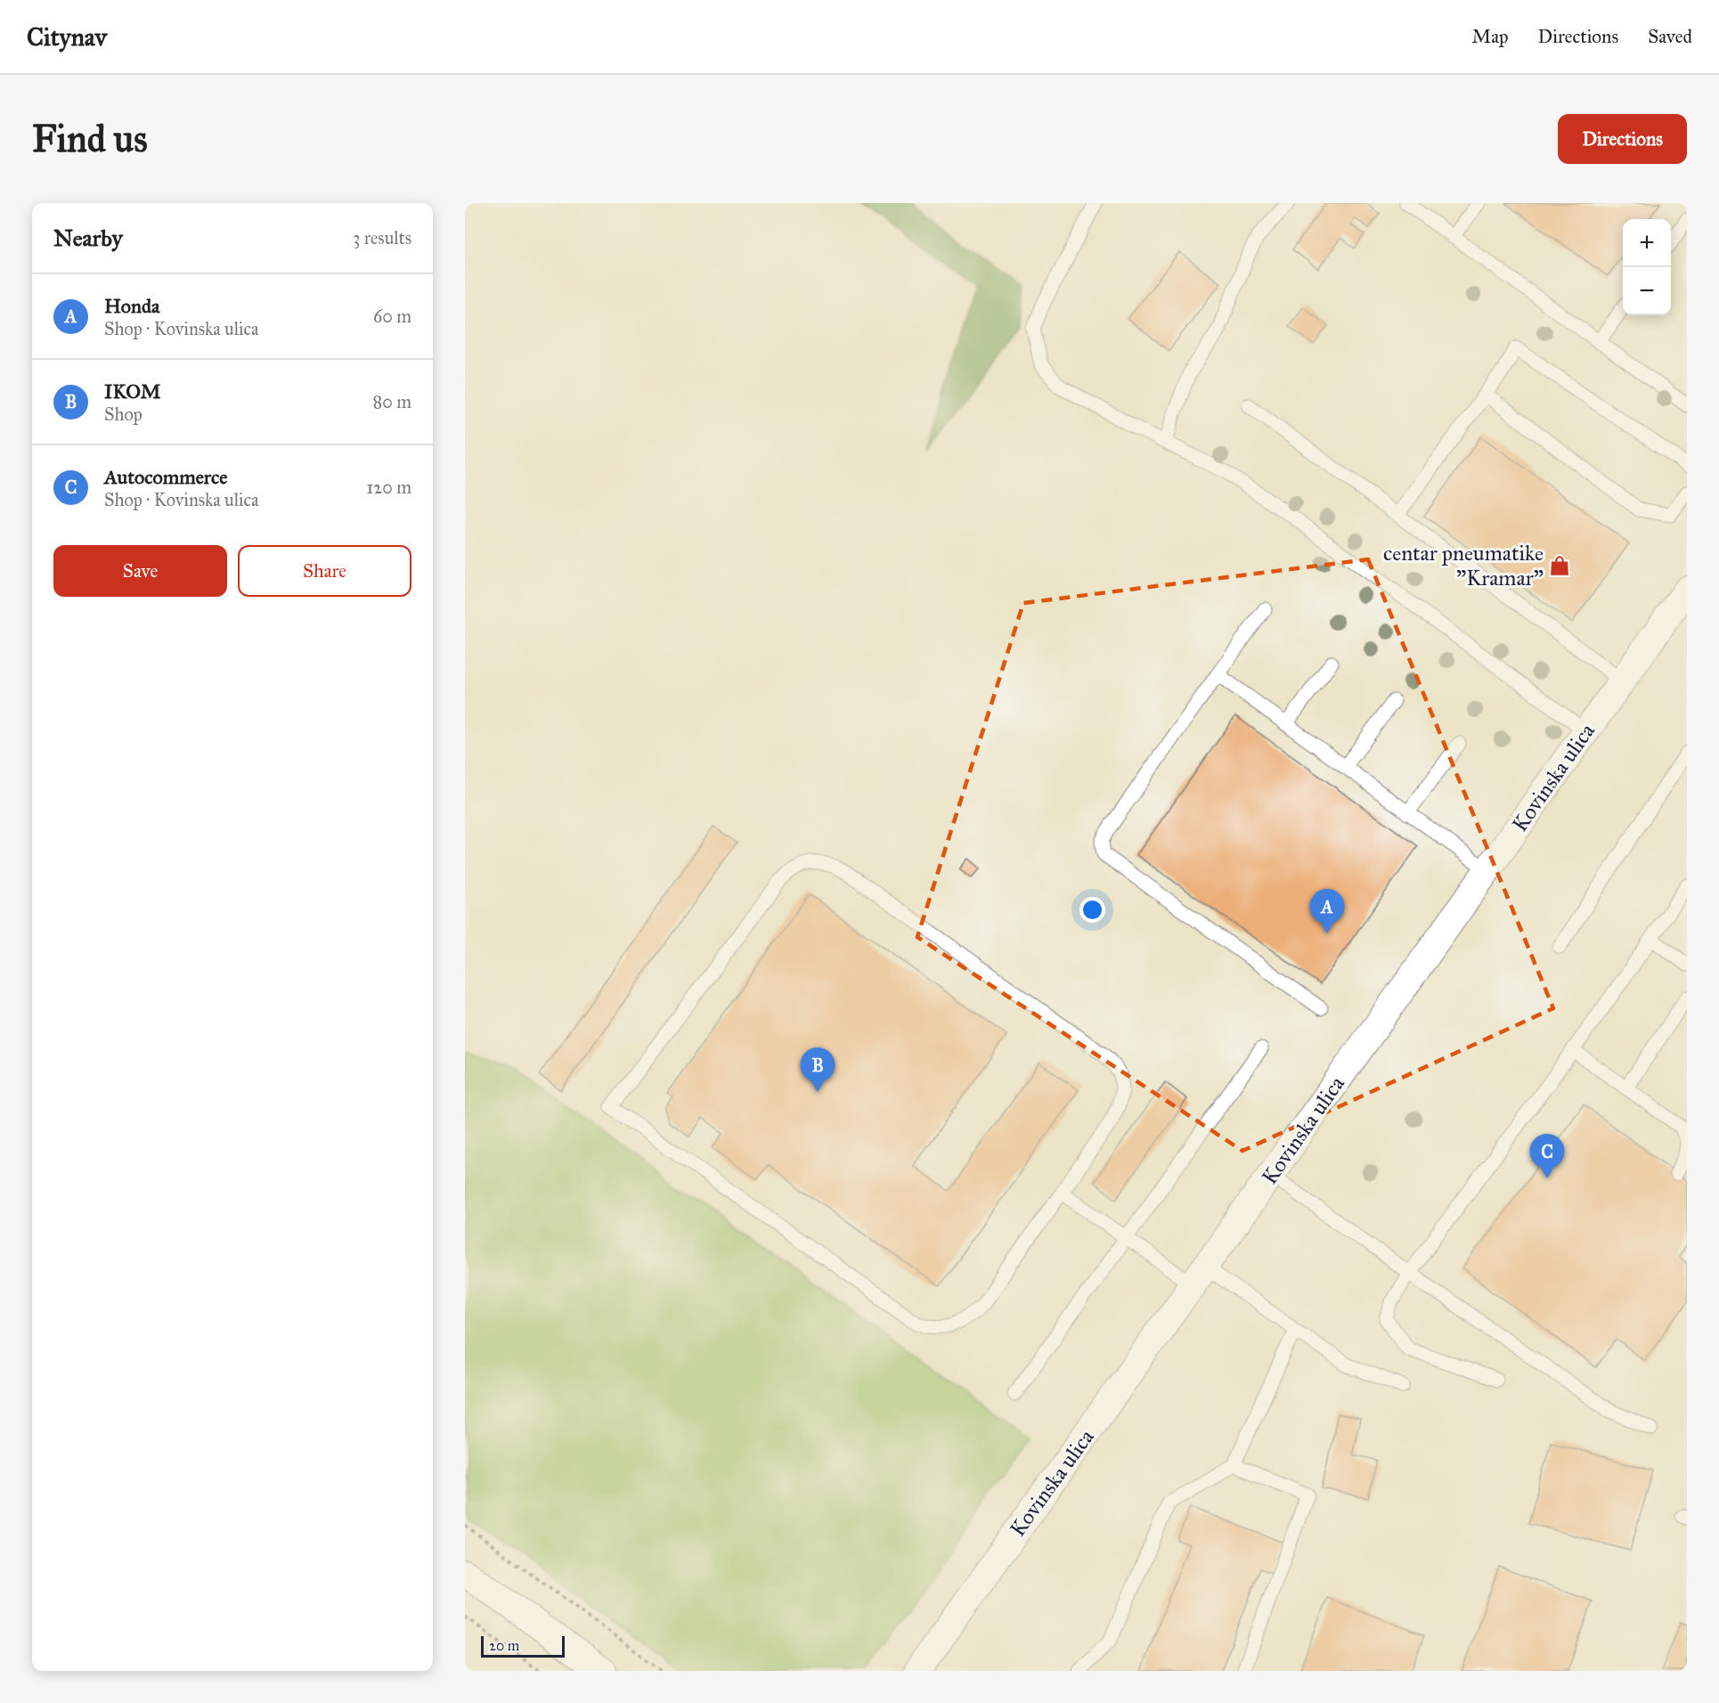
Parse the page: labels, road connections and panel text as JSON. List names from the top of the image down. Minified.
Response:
{"streets":{"street":["Kovinska ulica"]},"places":{"shop":["centar pneumatike \"Kramar\""]},"scale_bar":"20 m","page":{"header":"Citynav","nav":["Map","Directions","Saved"],"buttons":["Directions",["Save","Share"]],"title":"Find us","heading":["Nearby","3 results"],"map_buttons":["+","−"],"list":[{"mark":"A","name":"Honda","note":"Shop · Kovinska ulica","value":"60 m"},{"mark":"B","name":"IKOM","note":"Shop","value":"80 m"},{"mark":"C","name":"Autocommerce","note":"Shop · Kovinska ulica","value":"120 m"}],"pins":["A","B","C"],"scale":"20 m"}}
